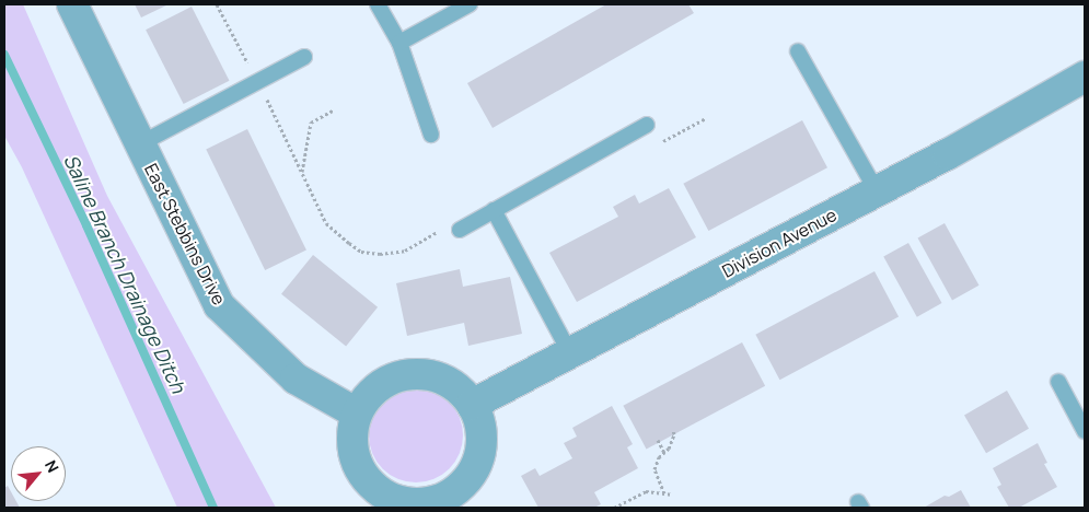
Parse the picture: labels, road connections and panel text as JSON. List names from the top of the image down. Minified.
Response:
{"streets":{"street":["East Stebbins Drive","Division Avenue"]},"crossings":[["East Stebbins Drive","Division Avenue"]],"water":["Saline Branch Drainage Ditch"],"north":"top right"}
